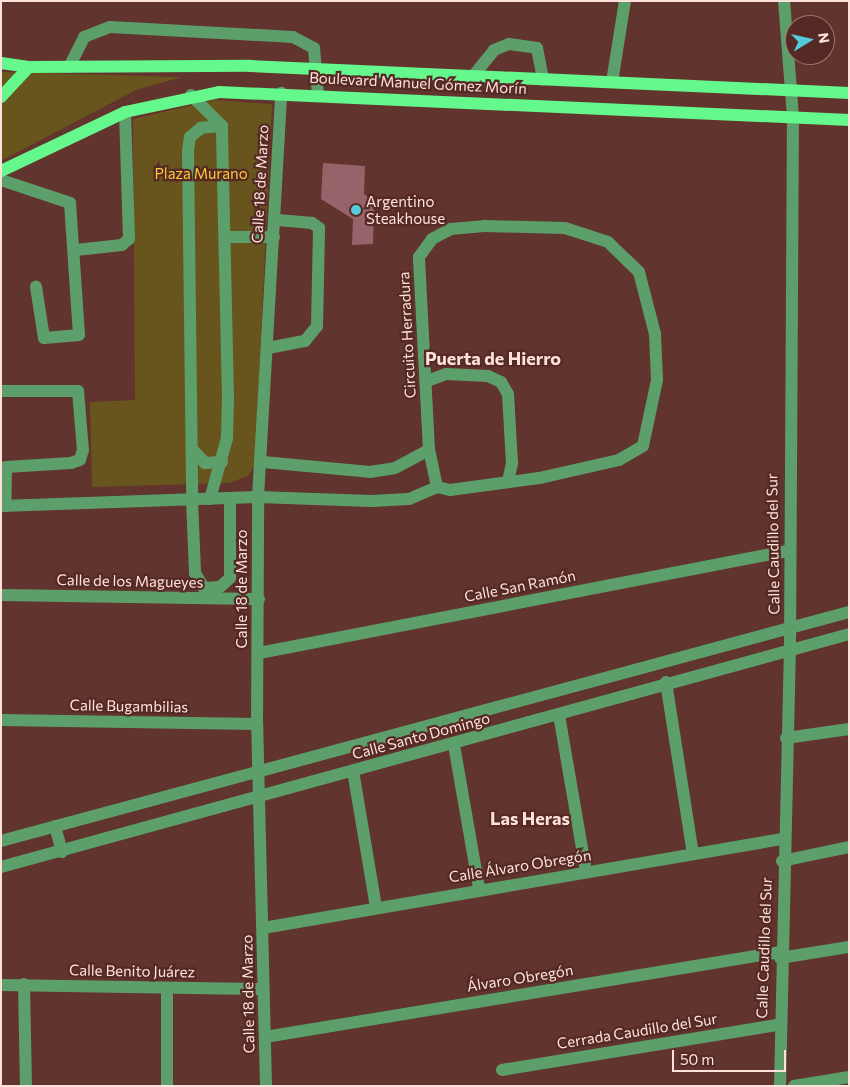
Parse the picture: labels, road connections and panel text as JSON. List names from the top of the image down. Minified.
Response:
{"streets":{"main road":["Boulevard Manuel Gómez Morín"],"street":["Calle 18 de Marzo","Circuito Herradura","Calle Caudillo del Sur","Calle de los Magueyes","Calle San Ramón","Calle Bugambilias","Calle Santo Domingo","Calle Álvaro Obregón","Calle Benito Juárez","Álvaro Obregón","Cerrada Caudillo del Sur"]},"crossings":[["Boulevard Manuel Gómez Morín","Calle 18 de Marzo"],["Boulevard Manuel Gómez Morín","Calle Caudillo del Sur"],["Calle 18 de Marzo","Calle de los Magueyes"],["Calle 18 de Marzo","Calle San Ramón"],["Calle 18 de Marzo","Calle Bugambilias"],["Calle 18 de Marzo","Calle Santo Domingo"],["Calle 18 de Marzo","Calle Álvaro Obregón"],["Calle 18 de Marzo","Calle Benito Juárez"],["Calle 18 de Marzo","Álvaro Obregón"],["Calle Caudillo del Sur","Calle San Ramón"],["Calle Caudillo del Sur","Calle Santo Domingo"],["Calle Caudillo del Sur","Calle Álvaro Obregón"],["Calle Caudillo del Sur","Álvaro Obregón"],["Calle Caudillo del Sur","Cerrada Caudillo del Sur"]],"districts":["Puerta de Hierro","Las Heras"],"parks":["Plaza Murano"],"places":["Argentino Steakhouse"],"scale_bar":"50 m","north":"right"}
